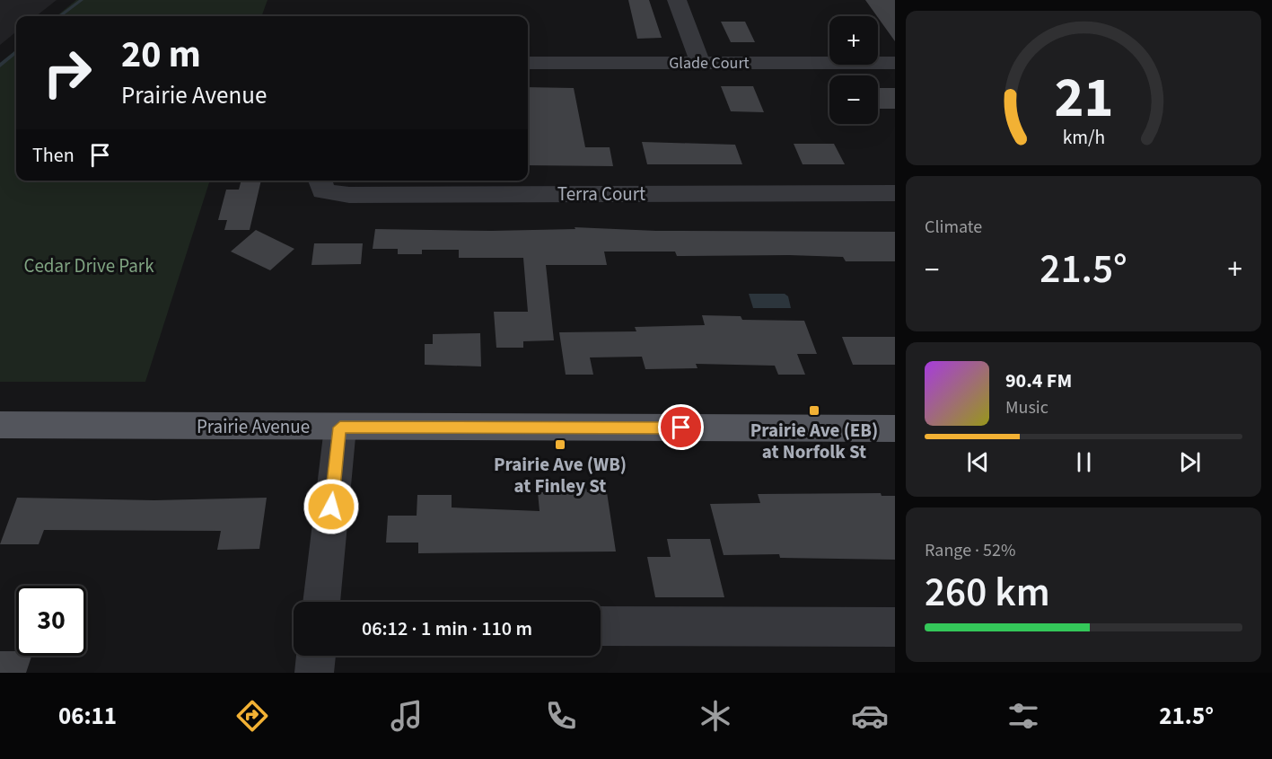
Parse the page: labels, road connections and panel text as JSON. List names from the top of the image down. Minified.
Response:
{"streets":{"main road":["Prairie Avenue"],"street":["Glade Court","Terra Court"]},"parks":["Cedar Drive Park"],"places":{"transit":["Prairie Ave (EB) at Norfolk St","Prairie Ave (WB) at Finley St"]},"page":{"map_buttons":["+","−"],"turn":["20 m","Prairie Avenue"],"then":"Then","tile":["Climate",["Range · 52%","260 km"]],"heat":["−","21.5°","+"],"song":["90.4 FM","Music"],"limit":"30","trip":"06:12 · 1 min · 110 m","tabs":["06:11","21.5°"],"gauge":["21","km/h"]}}
